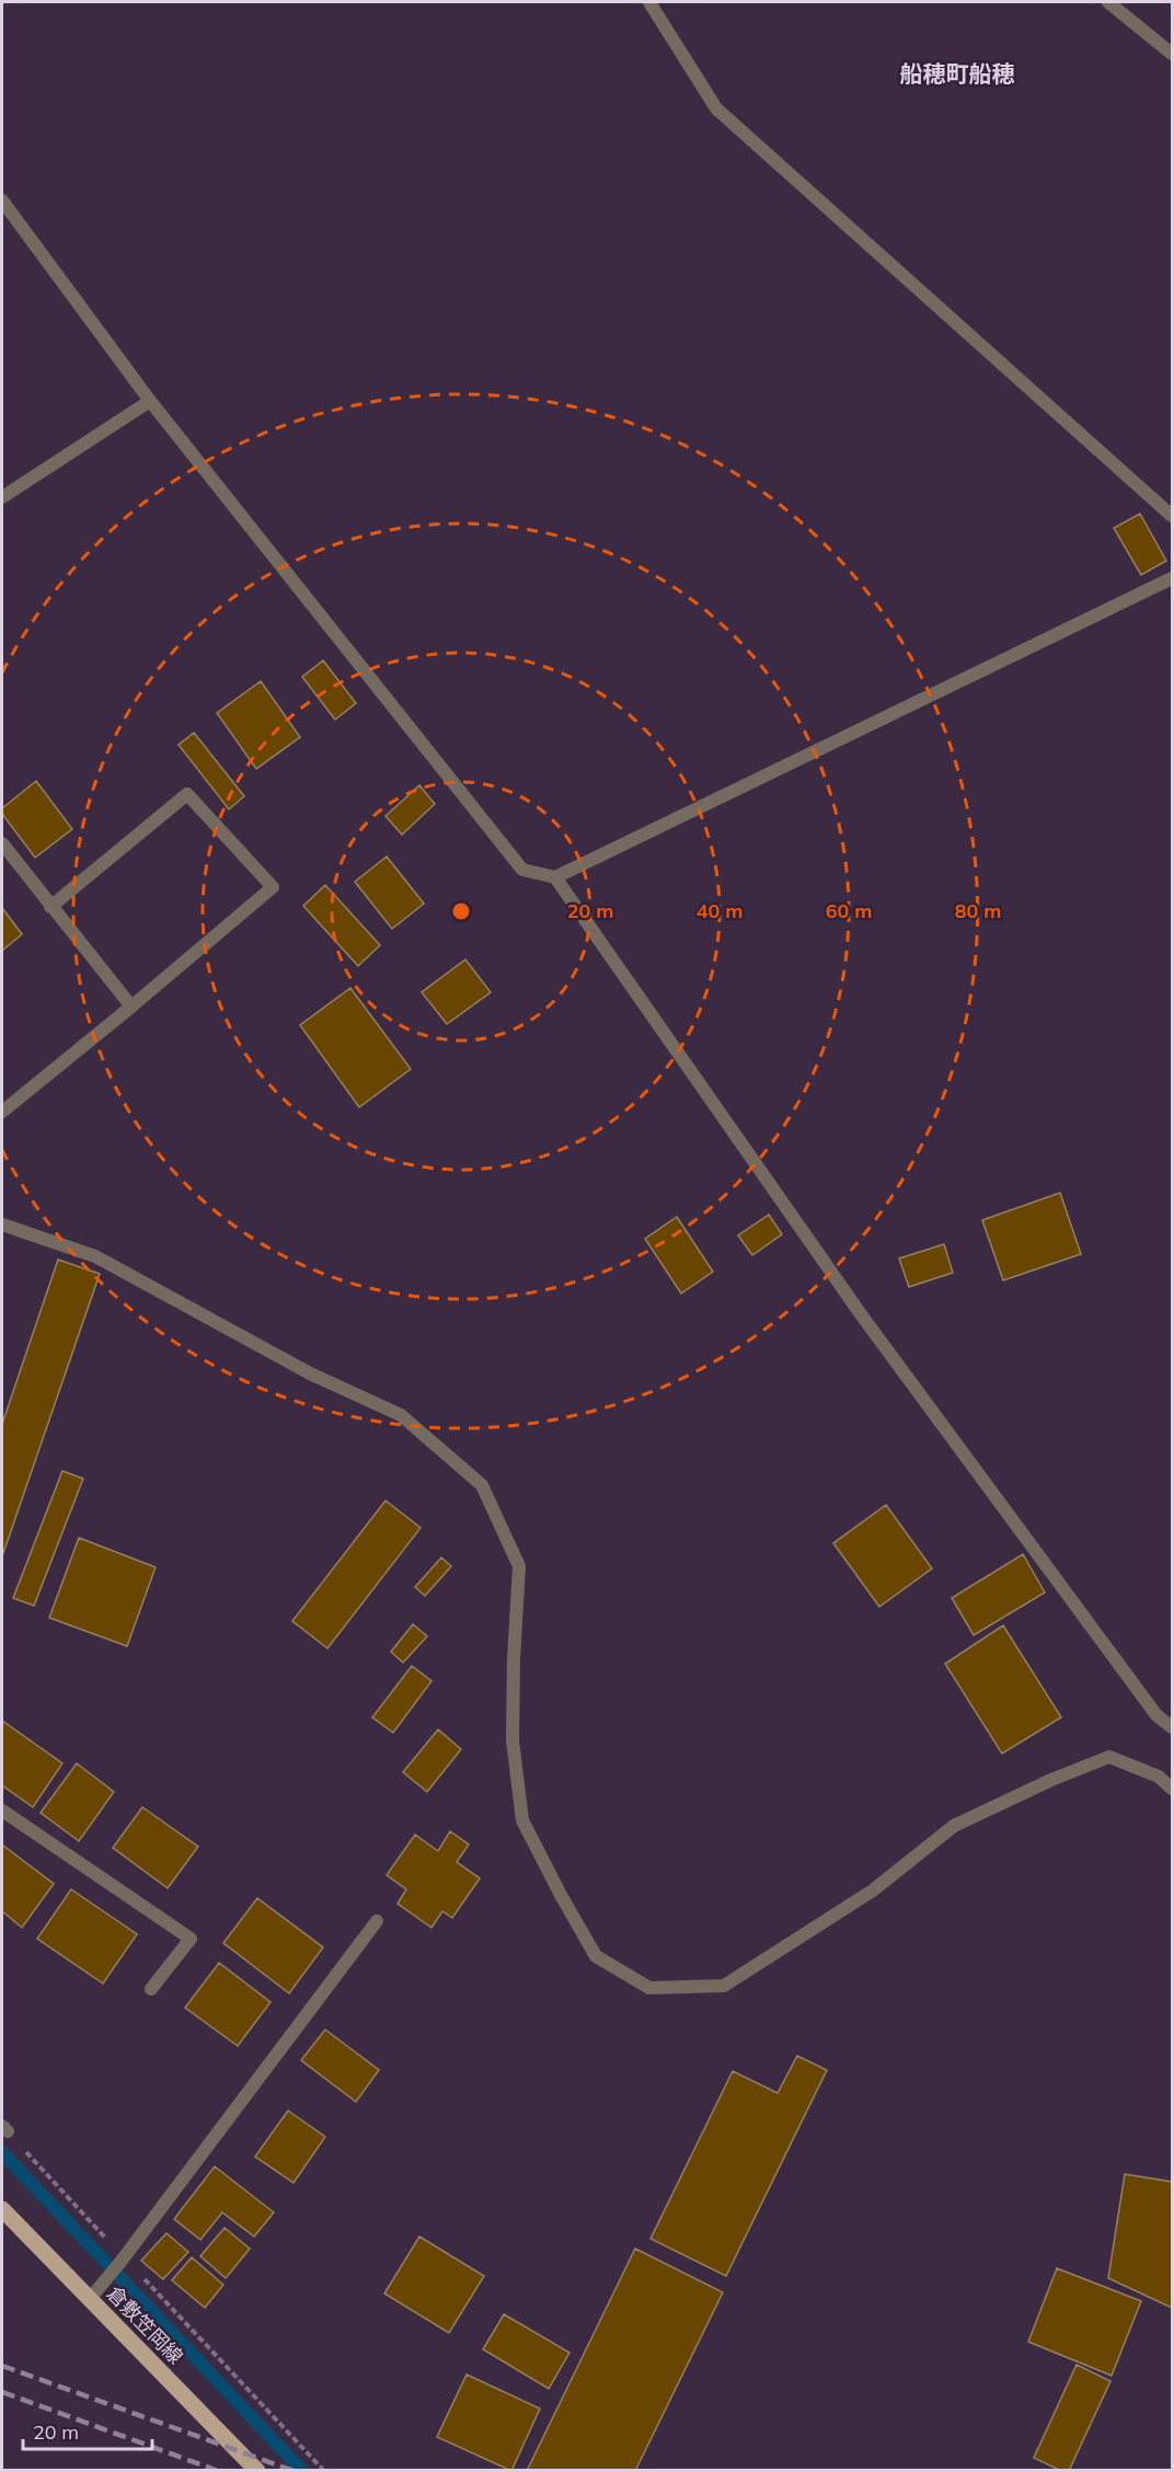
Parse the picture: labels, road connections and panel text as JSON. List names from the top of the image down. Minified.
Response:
{"streets":{"main road":["倉敷笠岡線"]},"districts":["船穂町船穂"],"scale_bar":"20 m","rings":["20 m","40 m","60 m","80 m"]}
